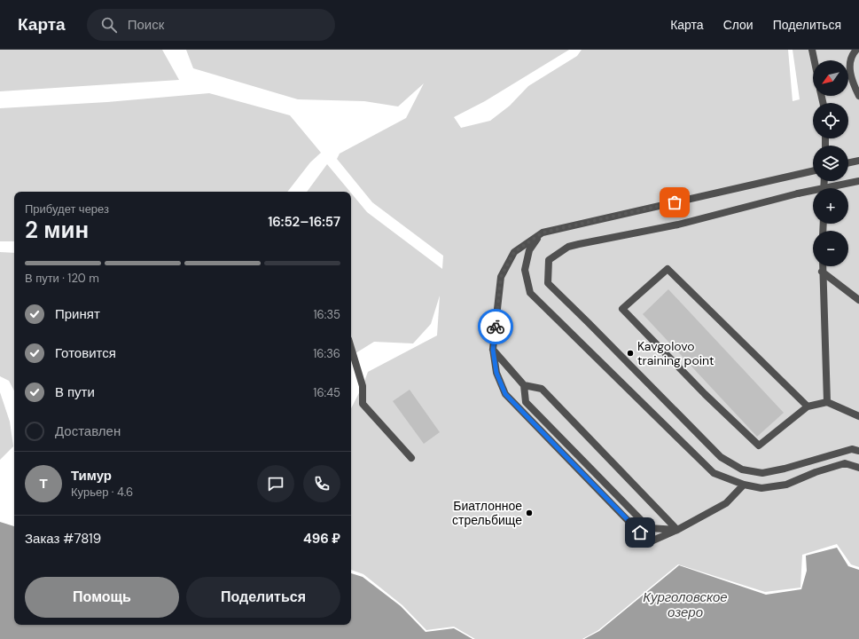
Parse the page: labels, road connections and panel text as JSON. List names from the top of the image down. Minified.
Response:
{"water":["Курголовское озеро"],"places":["Kavgolovo training point","Биатлонное стрельбище"],"north":"bottom left","page":{"header":"Карта","search":"Поиск","nav":["Карта","Слои","Поделиться"],"map_buttons":["+","−"],"heading":["2 мин","Прибудет через","16:52–16:57"],"panel":["Тимур","Курьер · 4.6","Заказ #7819","496 ₽"],"bar":"В пути · 120 m","list":[["Принят","16:35"],["Готовится","16:36"],["В пути","16:45"],"Доставлен"],"round":"Т","buttons":["Помощь","Поделиться"]}}
